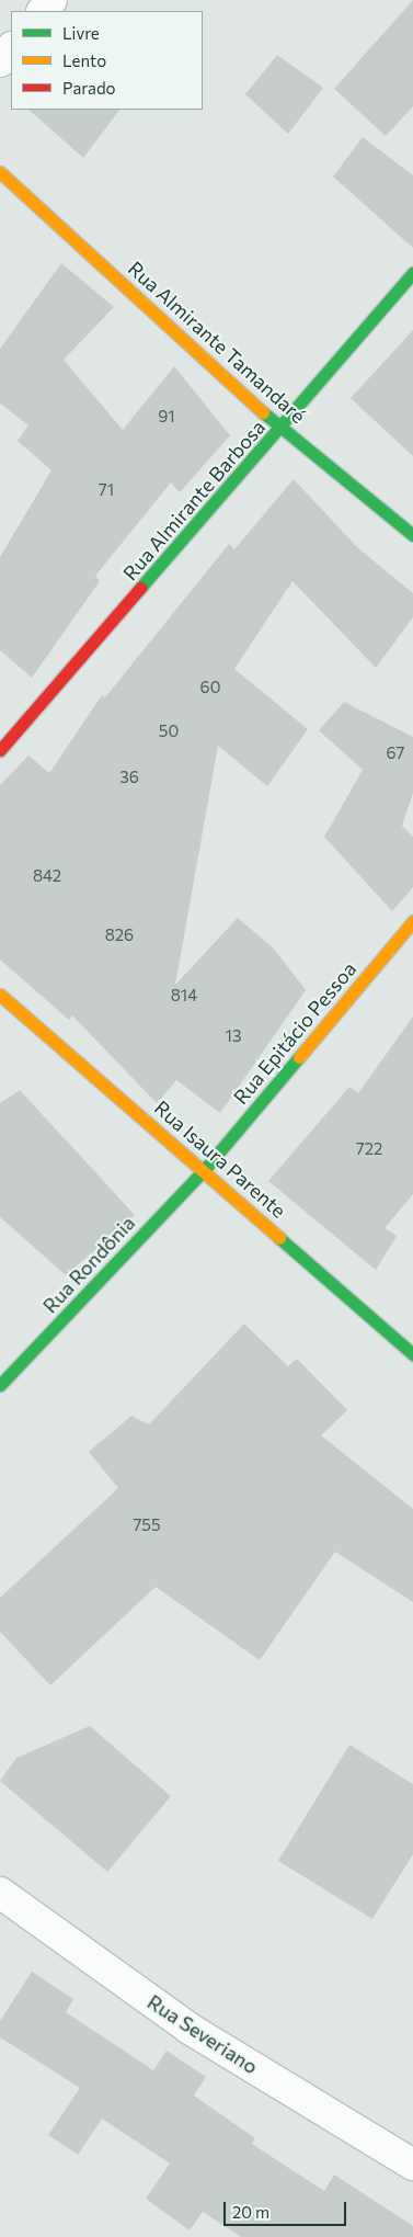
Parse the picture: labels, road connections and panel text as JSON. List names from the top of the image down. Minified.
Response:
{"streets":{"street":["Rua Almirante Tamandaré","Rua Almirante Barbosa","Rua Epitácio Pessoa","Rua Isaura Parente","Rua Rondônia","Rua Severiano"]},"crossings":[["Rua Almirante Tamandaré","Rua Almirante Barbosa"],["Rua Epitácio Pessoa","Rua Isaura Parente"],["Rua Epitácio Pessoa","Rua Rondônia"],["Rua Isaura Parente","Rua Rondônia"]],"house_numbers":["91","71","60","50","67","36","842","826","814","13","722","755"],"legend":["Livre","Lento","Parado"],"scale_bar":"20 m"}
